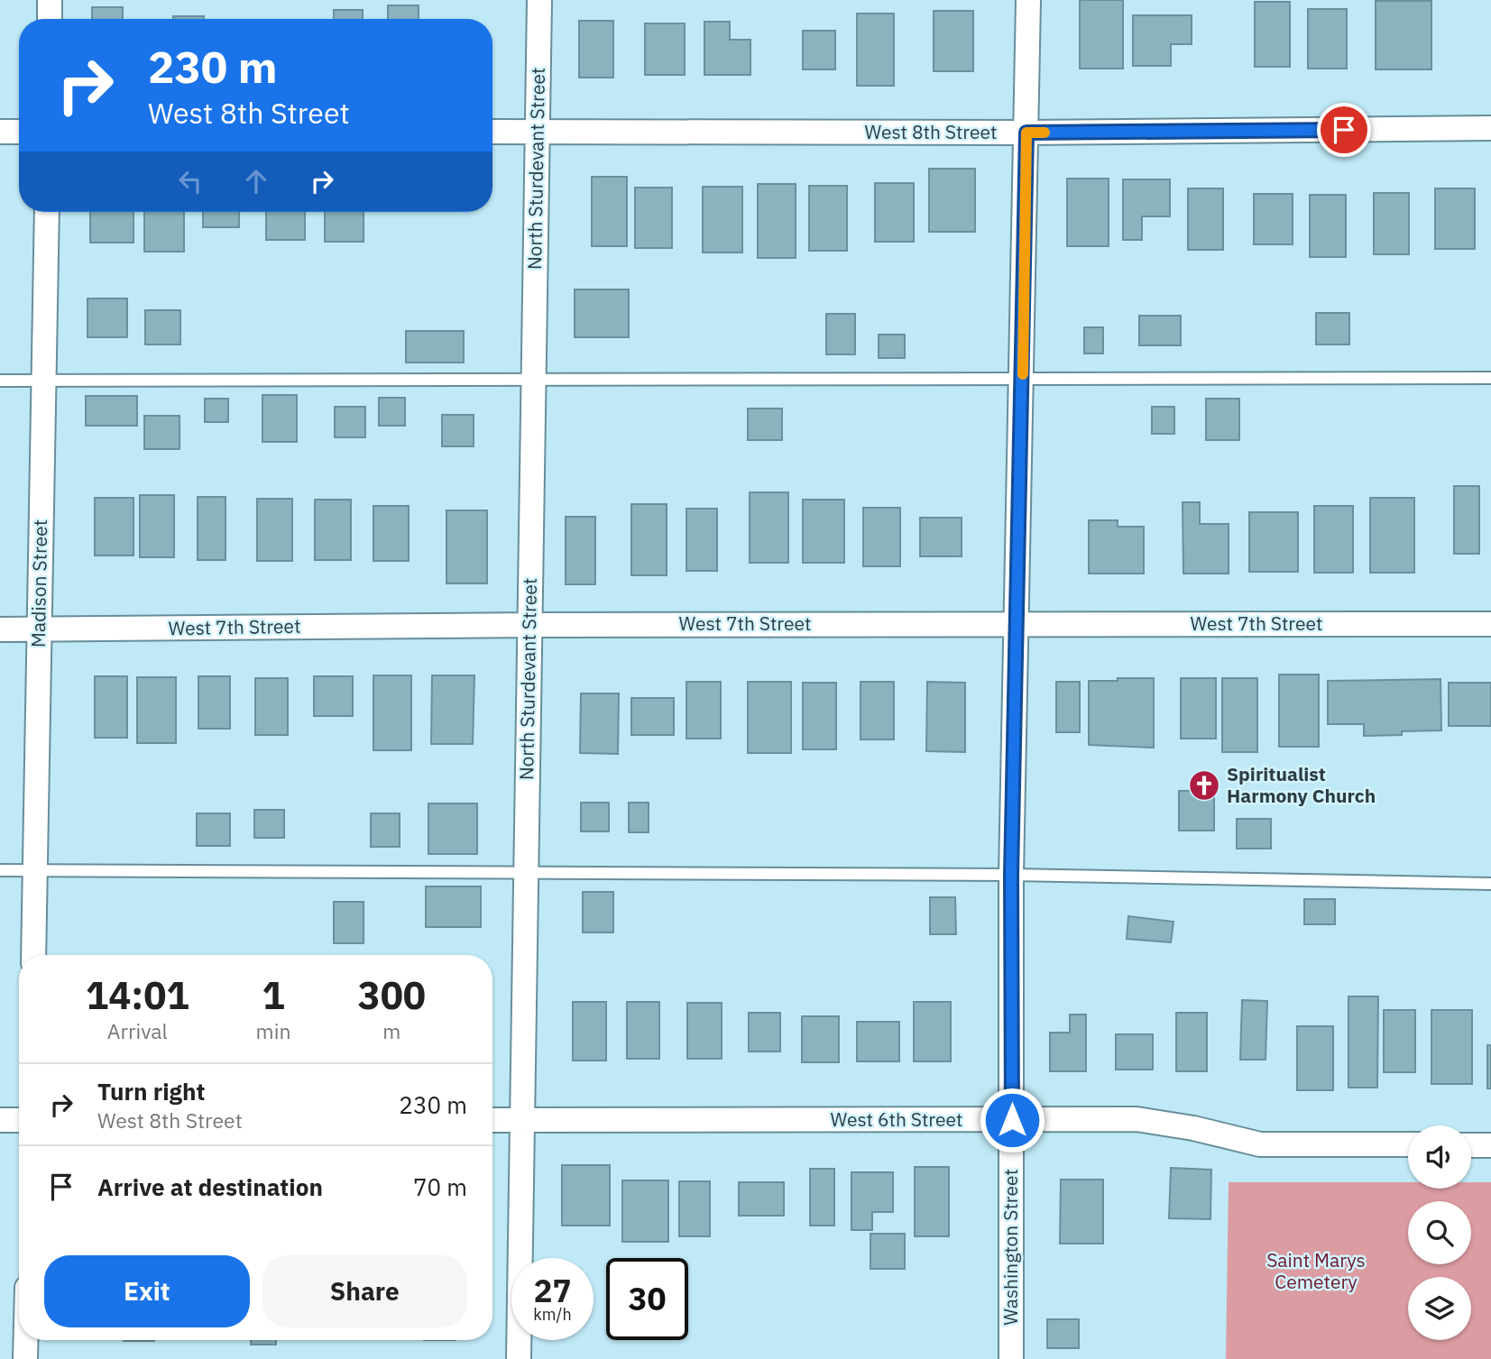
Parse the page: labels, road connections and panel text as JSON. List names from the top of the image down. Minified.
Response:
{"streets":{"street":["West 8th Street","North Sturdevant Street","Madison Street","West 7th Street","West 6th Street","Washington Street"]},"crossings":[["West 8th Street","North Sturdevant Street"],["West 8th Street","Washington Street"],["North Sturdevant Street","West 7th Street"],["North Sturdevant Street","West 6th Street"],["Madison Street","West 7th Street"],["West 7th Street","Washington Street"],["West 6th Street","Washington Street"]],"parks":["Saint Marys Cemetery"],"places":{"church":["Spiritualist Harmony Church"]},"page":{"turn":["230 m","West 8th Street"],"eta":["14:01","Arrival","1","min","300","m"],"list":[{"name":"Turn right","note":"West 8th Street","value":"230 m"},{"name":"Arrive at destination","value":"70 m"}],"buttons":["Exit","Share"],"speed":"27 km/h","limit":"30"}}
